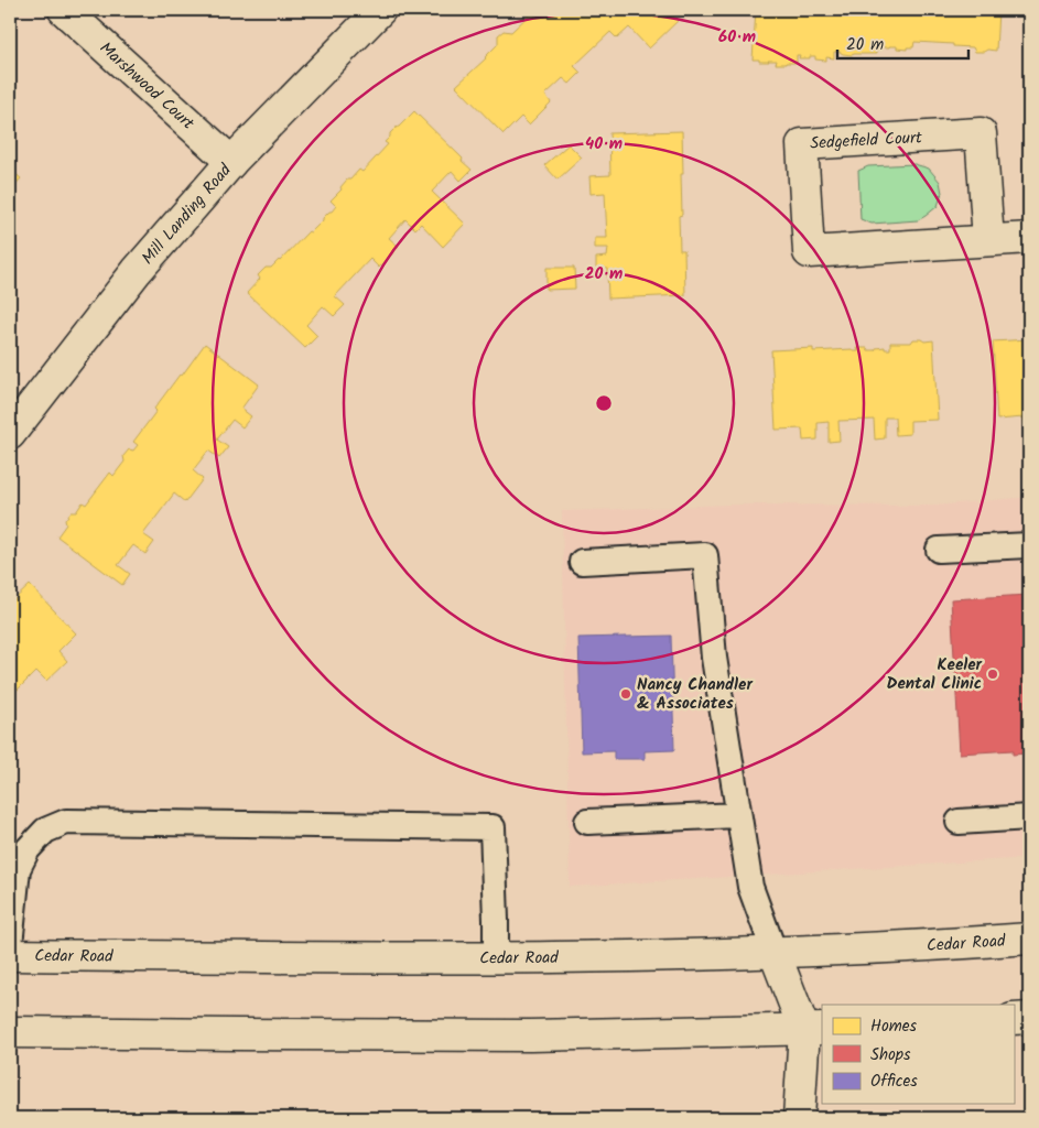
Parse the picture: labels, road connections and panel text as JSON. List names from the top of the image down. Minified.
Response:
{"streets":{"main road":["Marshwood Court","Sedgefield Court","Mill Landing Road","Cedar Road"]},"crossings":[["Marshwood Court","Mill Landing Road"]],"places":["Keeler Dental Clinic","Nancy Chandler & Associates"],"legend":["Homes","Shops","Offices"],"scale_bar":"20 m","rings":["60 m","40 m","20 m"]}
